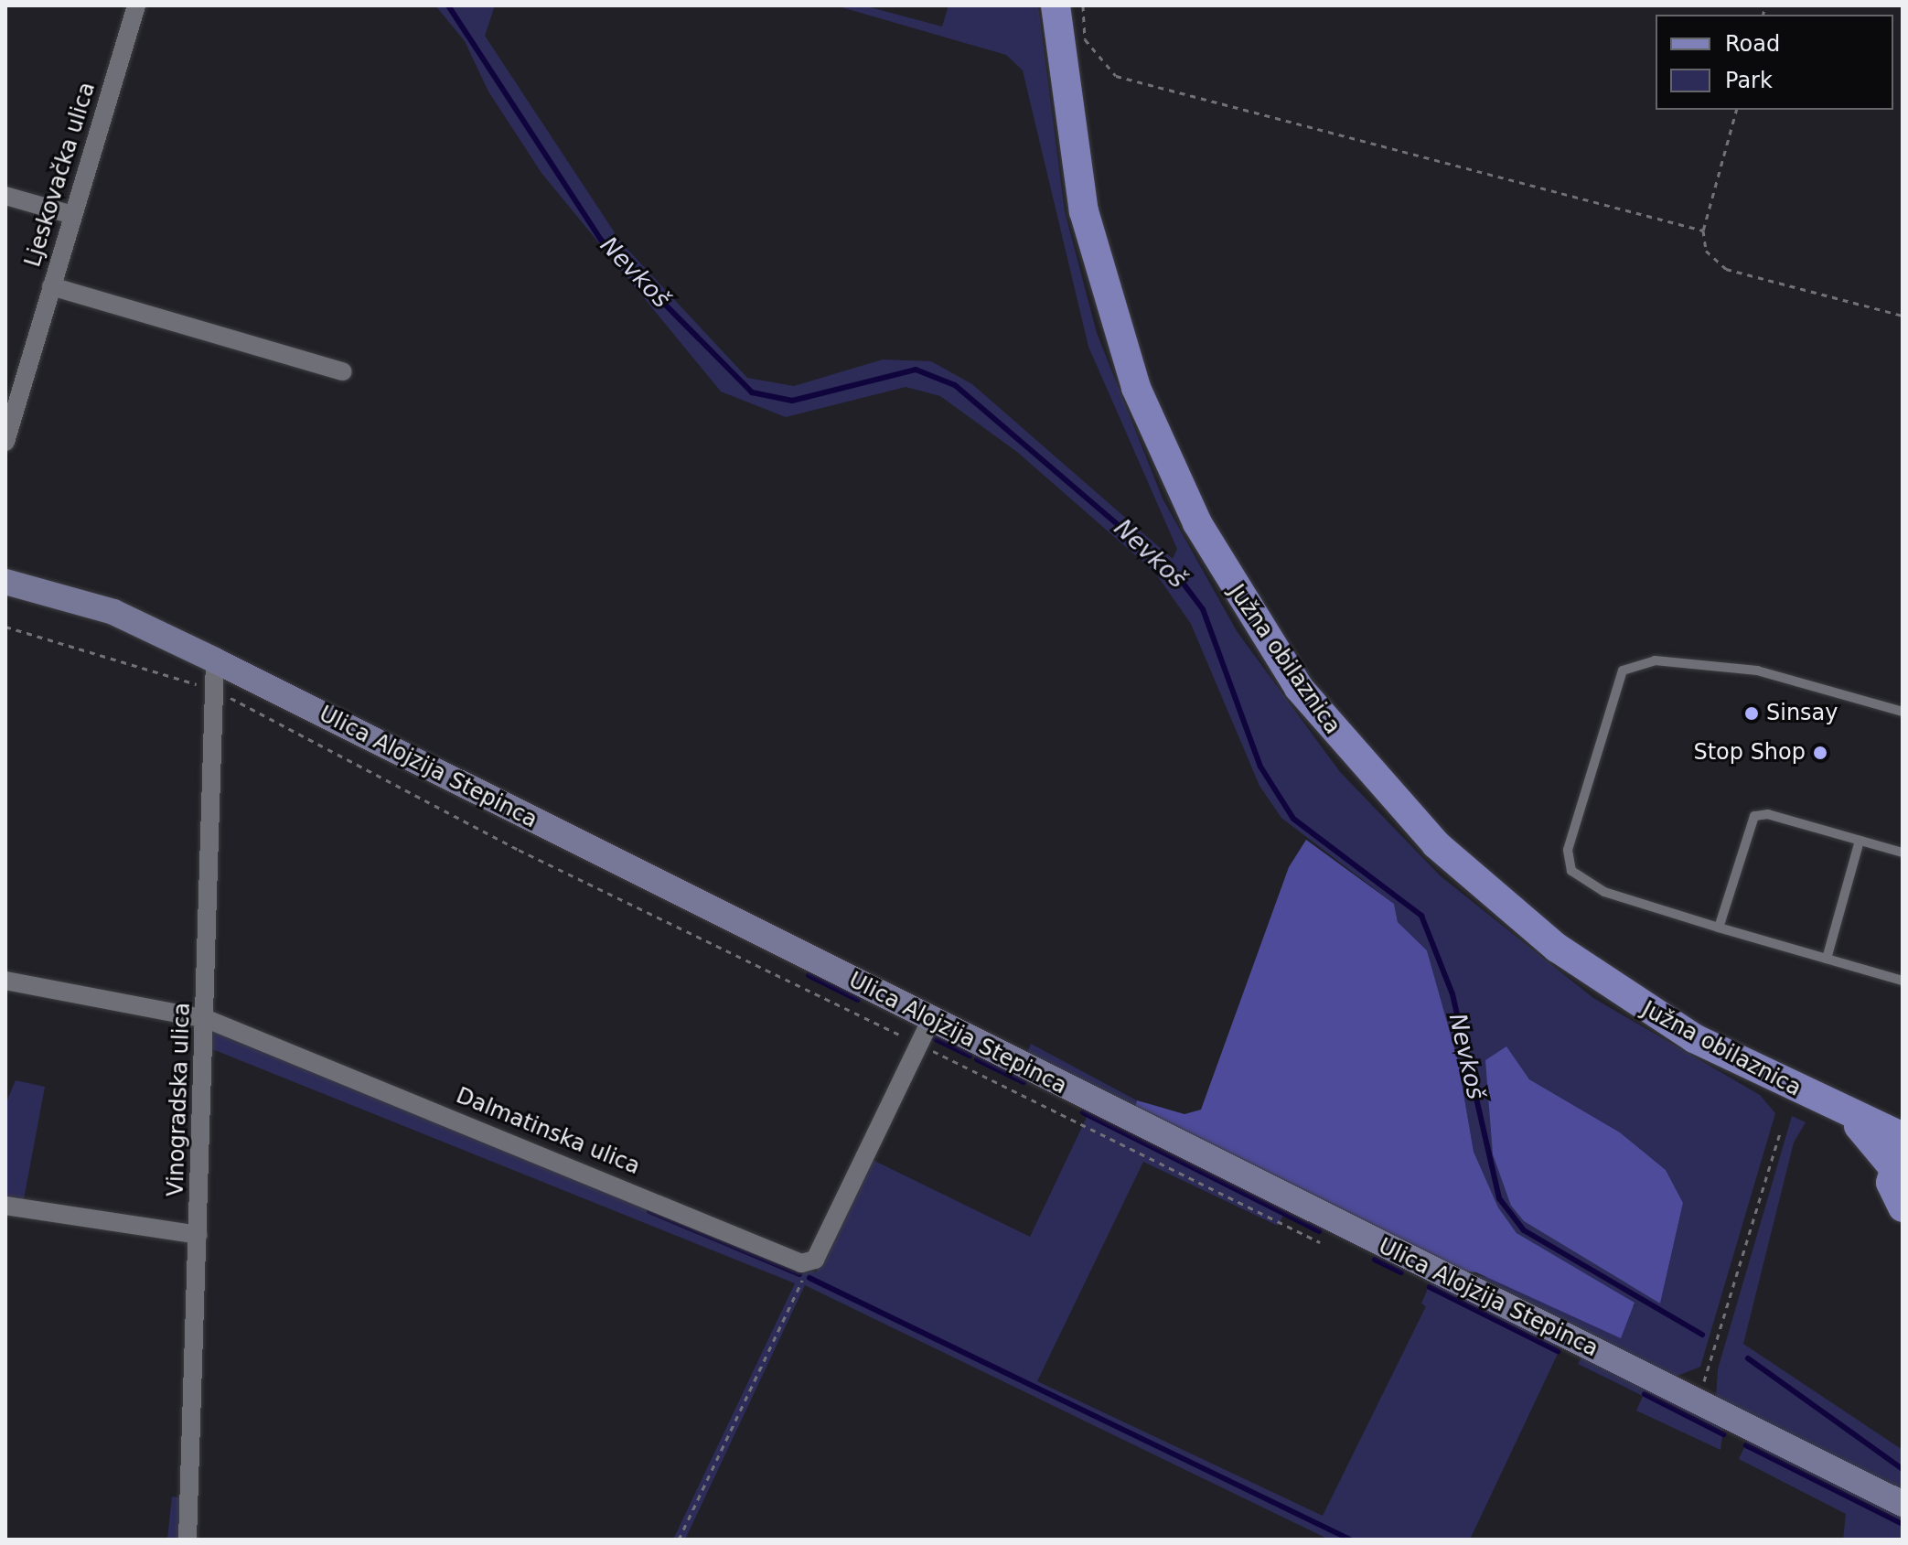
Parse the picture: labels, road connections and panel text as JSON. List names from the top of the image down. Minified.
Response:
{"streets":{"main road":["Južna obilaznica","Ulica Alojzija Stepinca"],"street":["Ljeskovačka ulica","Vinogradska ulica","Dalmatinska ulica"]},"crossings":[["Ulica Alojzija Stepinca","Vinogradska ulica"],["Vinogradska ulica","Dalmatinska ulica"]],"water":["Nevkoš"],"places":["Sinsay","Stop Shop"],"legend":["Road","Park"]}
